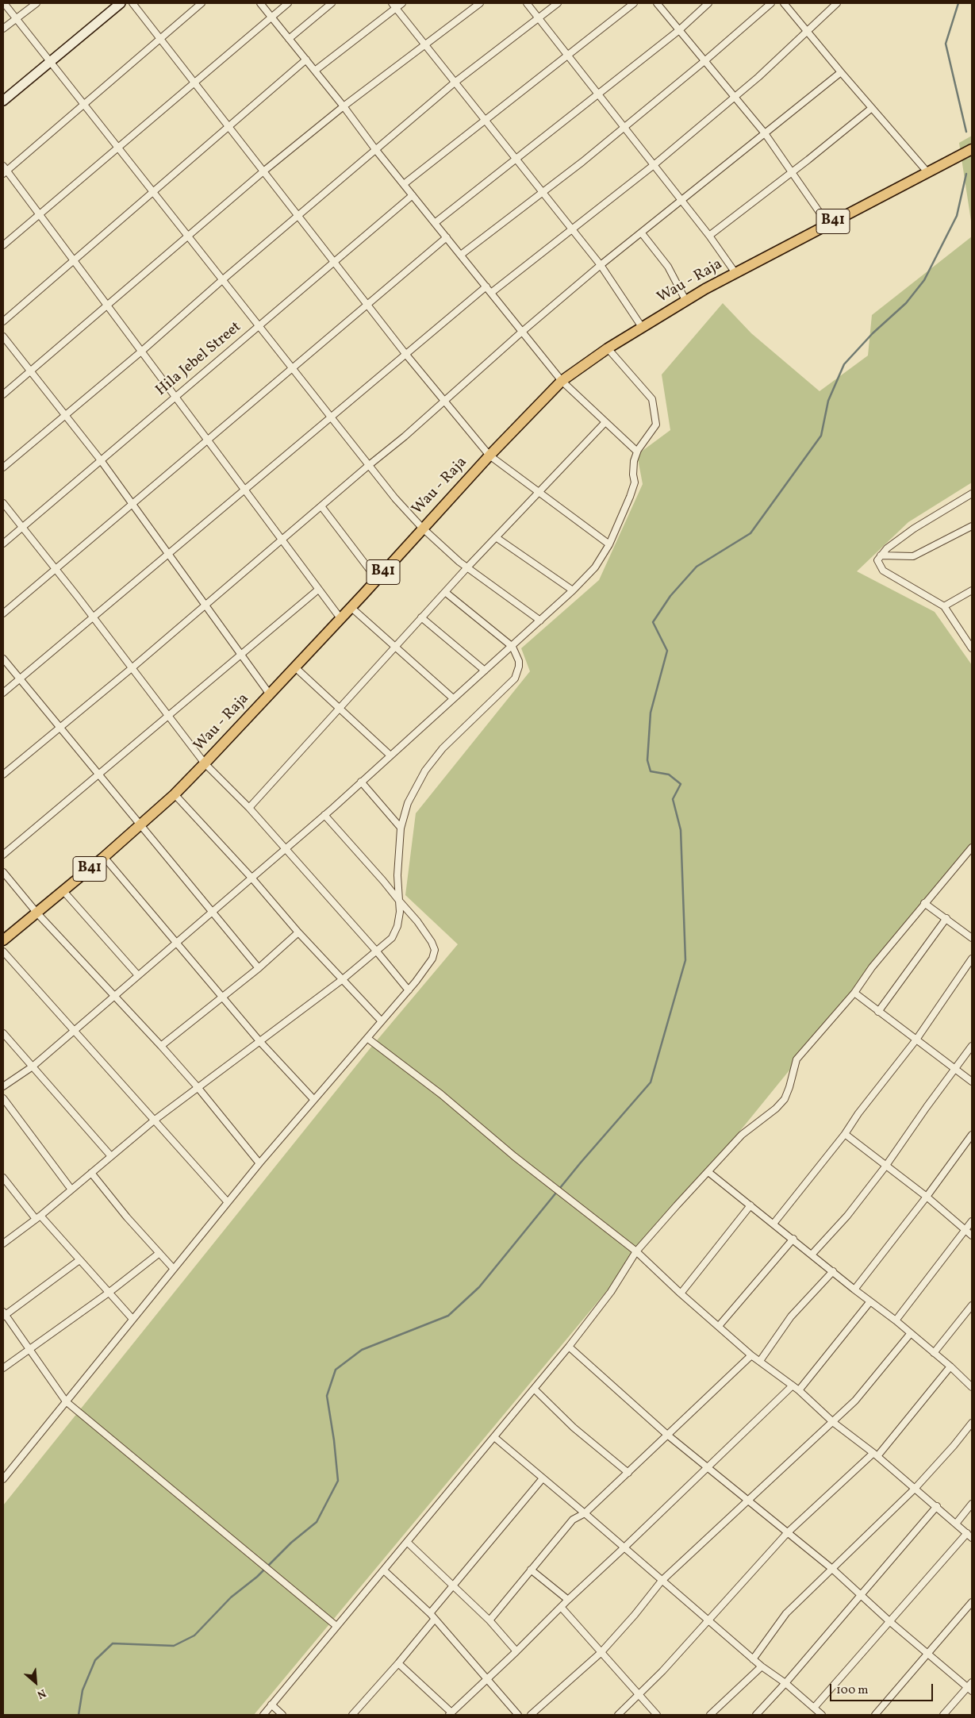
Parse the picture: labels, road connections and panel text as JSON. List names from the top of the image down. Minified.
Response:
{"streets":{"main road":["B41","Wau - Raja"],"street":["Hila Jebel Street"]},"scale_bar":"100 m","north":"bottom right"}
